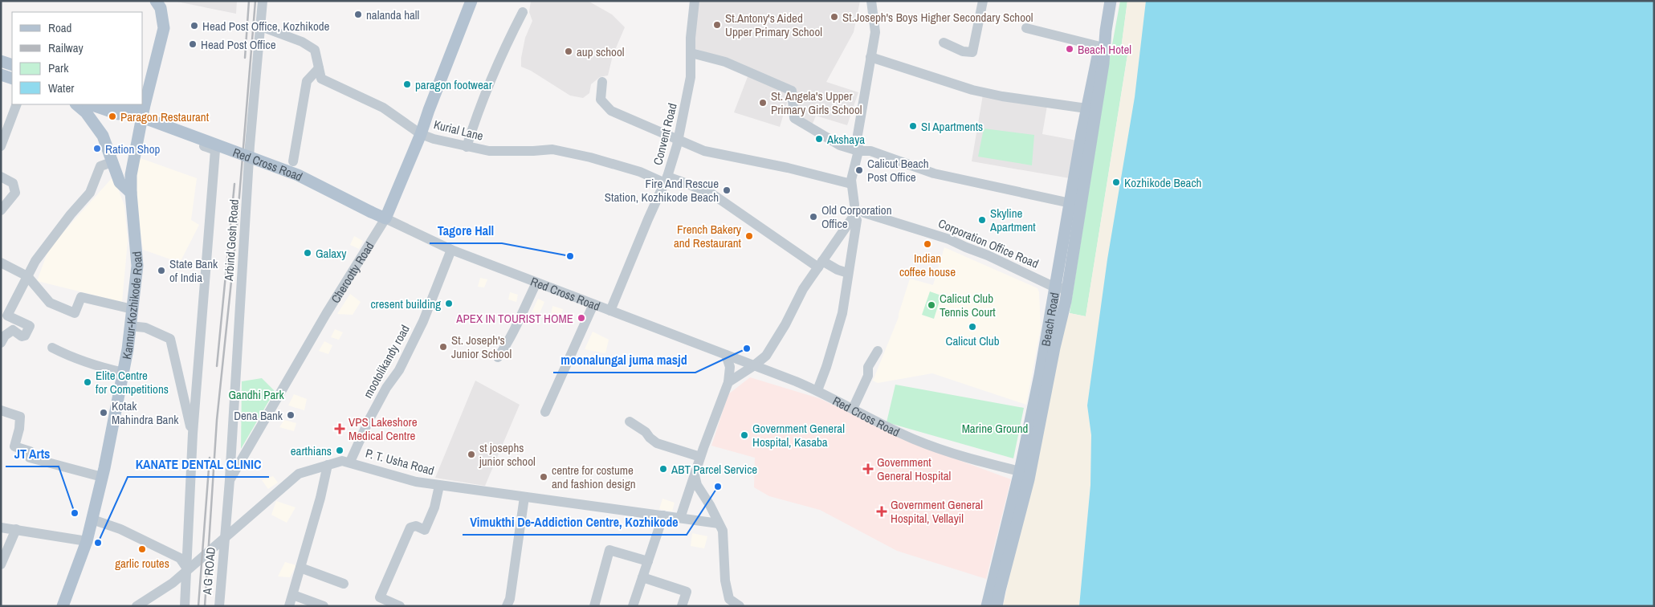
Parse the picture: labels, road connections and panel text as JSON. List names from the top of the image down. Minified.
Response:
{"streets":{"main road":["Red Cross Road","Cherootty Road","Kannur-Kozhikode Road","Beach Road"],"street":["Kurial Lane","Convent Road","Arbind Gosh Road","Corporation Office Road","mootolikandy road","P. T. Usha Road","A G ROAD"]},"crossings":[["Kurial Lane","Convent Road"],["Kurial Lane","Arbind Gosh Road"],["Kurial Lane","Cherootty Road"],["Convent Road","Red Cross Road"],["Red Cross Road","Cherootty Road"],["Red Cross Road","Beach Road"],["Red Cross Road","mootolikandy road"],["Arbind Gosh Road","Cherootty Road"],["Corporation Office Road","Beach Road"],["Cherootty Road","P. T. Usha Road"],["Cherootty Road","A G ROAD"],["mootolikandy road","P. T. Usha Road"],["P. T. Usha Road","A G ROAD"]],"parks":["Gandhi Park","Marine Ground"],"places":{"other":["nalanda hall","St.Joseph's Boys Higher Secondary School","St.Antony's Aided Upper Primary School","Head Post Office, Kozhikode","Head Post Office","Beach Hotel","aup school","paragon footwear","St. Angela's Upper Primary Girls School","Paragon Restaurant","SI Apartments","Akshaya","Ration Shop","Calicut Beach Post Office","Kozhikode Beach","Fire And Rescue Station, Kozhikode Beach","Old Corporation Office","Skyline Apartment","French Bakery and Restaurant","Indian coffee house","Galaxy","Tagore Hall","State Bank of India","cresent building","Calicut Club Tennis Court","APEX IN TOURIST HOME","Calicut Club","St. Joseph's Junior School","moonalungal juma masjd","Elite Centre for Competitions","Kotak Mahindra Bank","Dena Bank","Government General Hospital, Kasaba","earthians","st josephs junior school","ABT Parcel Service","centre for costume and fashion design","Vimukthi De-Addiction Centre, Kozhikode","JT Arts","KANATE DENTAL CLINIC","garlic routes"],"health":["VPS Lakeshore Medical Centre","Government General Hospital","Government General Hospital, Vellayil"]},"legend":["Road","Railway","Park","Water"]}
